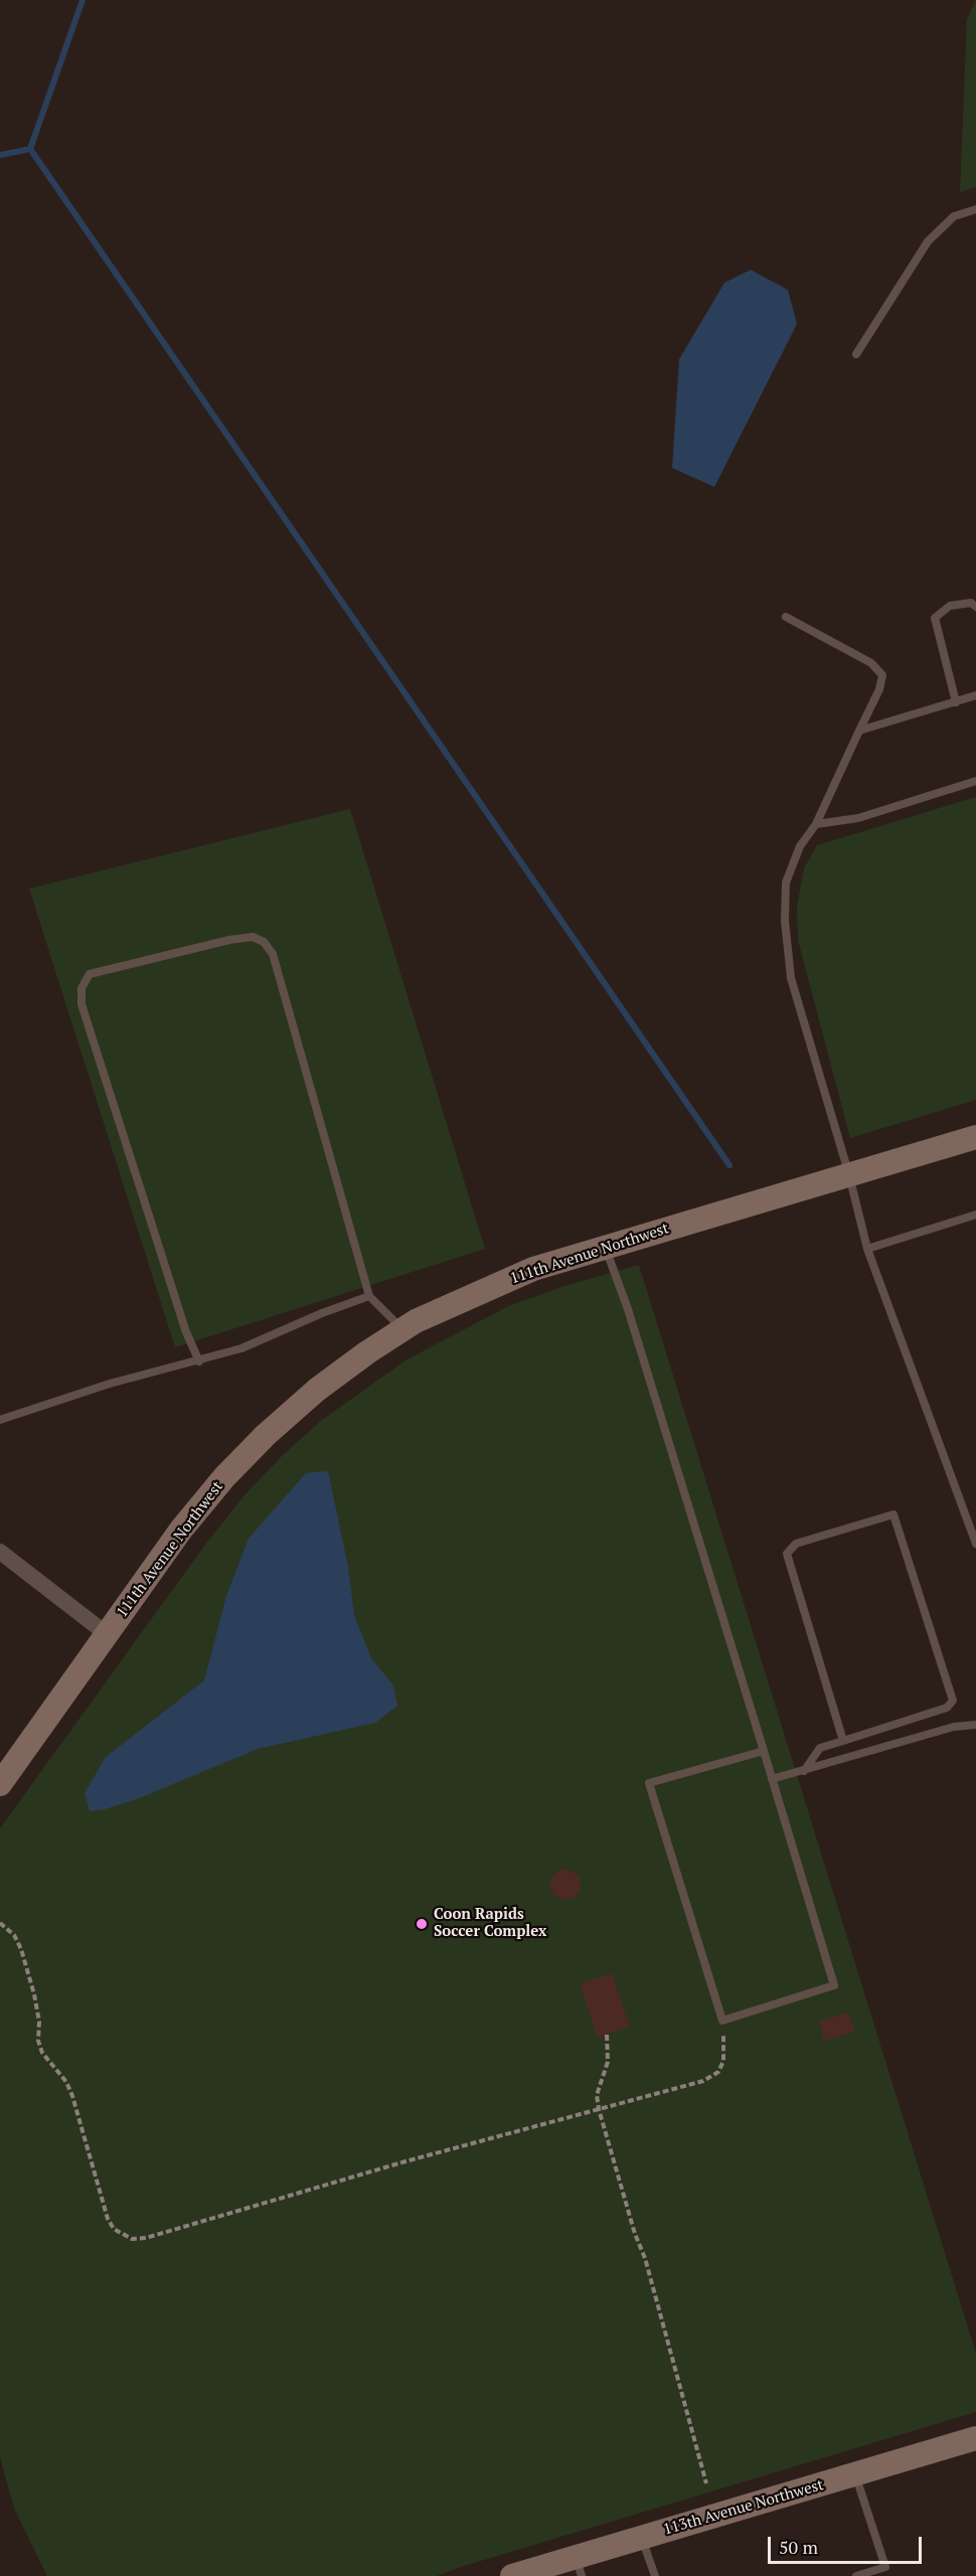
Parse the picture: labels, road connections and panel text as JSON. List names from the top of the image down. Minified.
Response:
{"streets":{"street":["111th Avenue Northwest","113th Avenue Northwest"]},"places":["Coon Rapids Soccer Complex"],"scale_bar":"50 m"}
